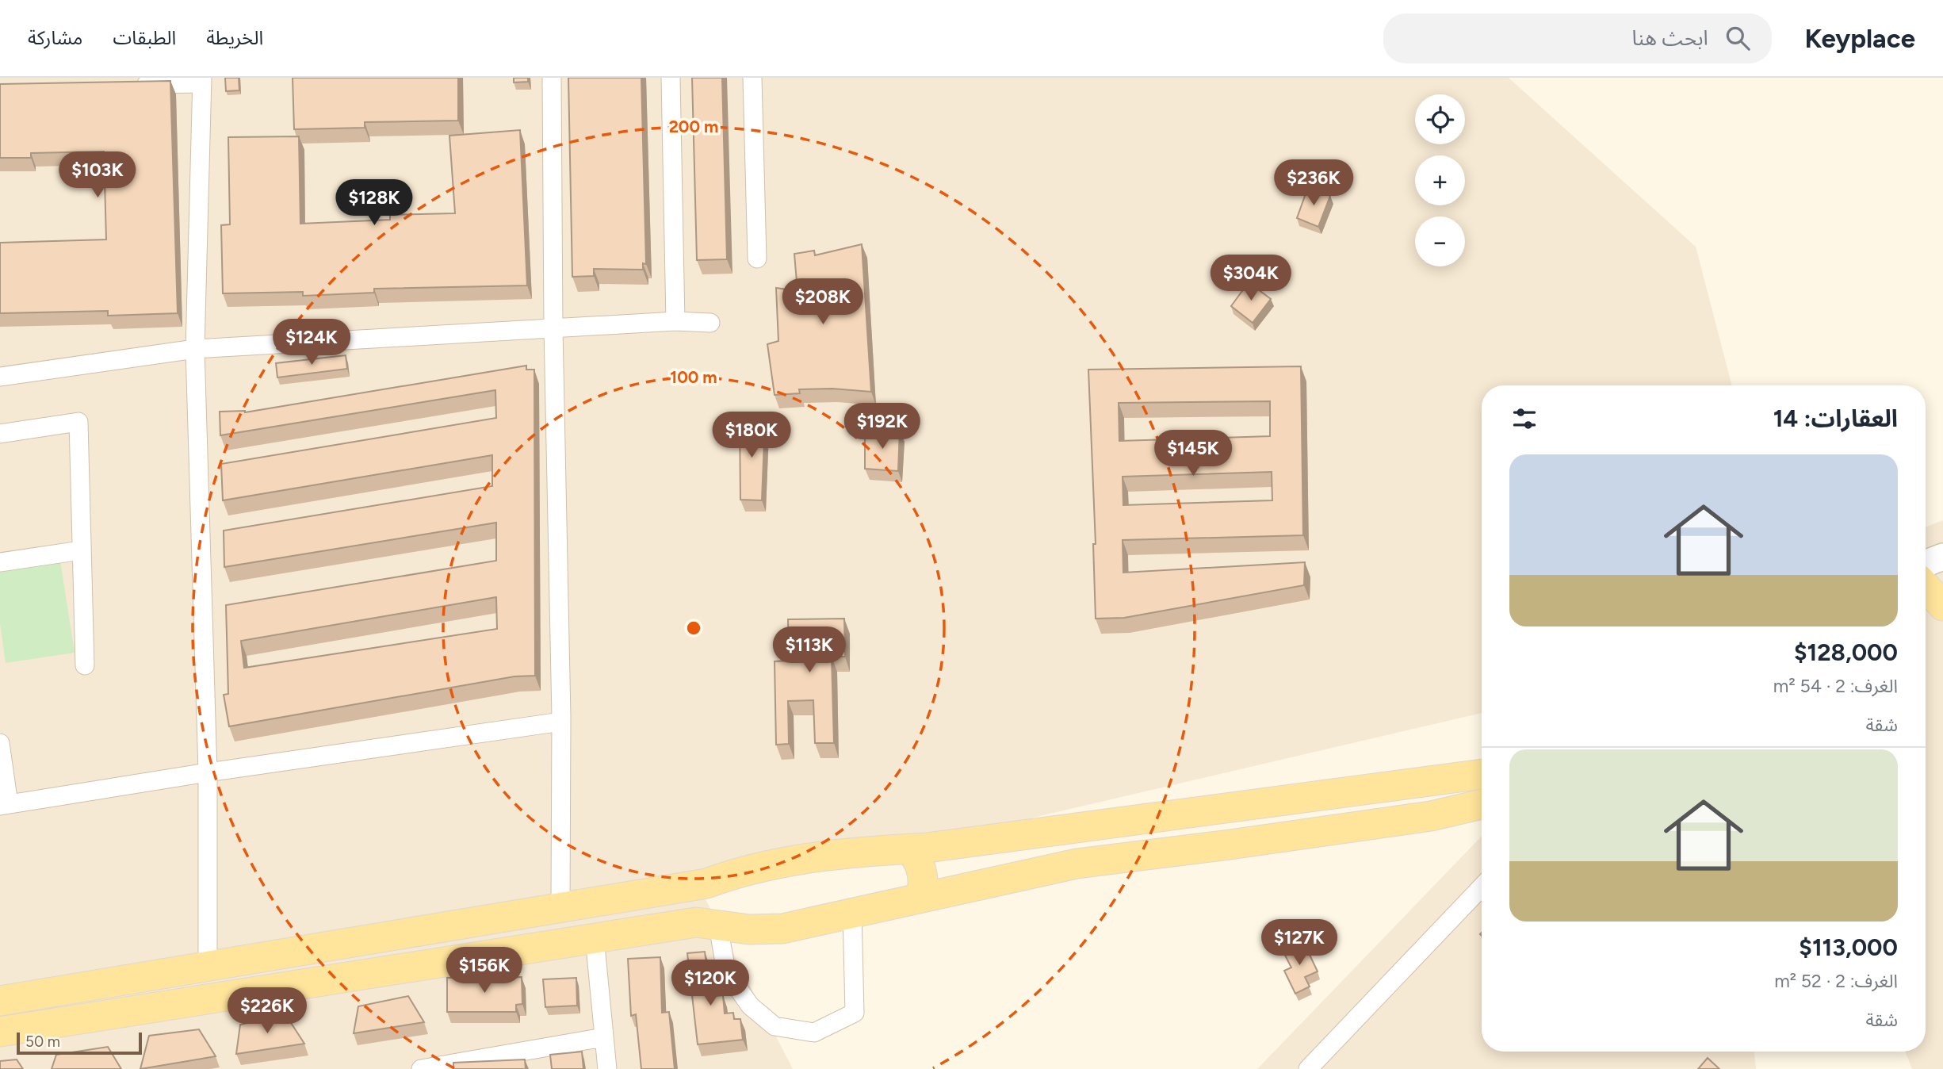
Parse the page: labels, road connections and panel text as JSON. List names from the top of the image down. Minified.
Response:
{"scale_bar":"50 m","page":{"header":"Keyplace","search":"ابحث هنا","nav":["الخريطة","الطبقات","مشاركة"],"map_buttons":["+","−"],"price":["$103K","$236K","$128K","$304K","$208K","$124K","$192K","$180K","$145K","$113K","$127K","$156K","$120K","$226K"],"heading":"العقارات: 14","list":[{"name":"$128,000","note":"الغرف: 2 · 54 m² · شقة"},{"name":"$113,000","note":"الغرف: 2 · 52 m² · شقة"}],"scale":"50 m"},"rings":["200 m","100 m"]}
